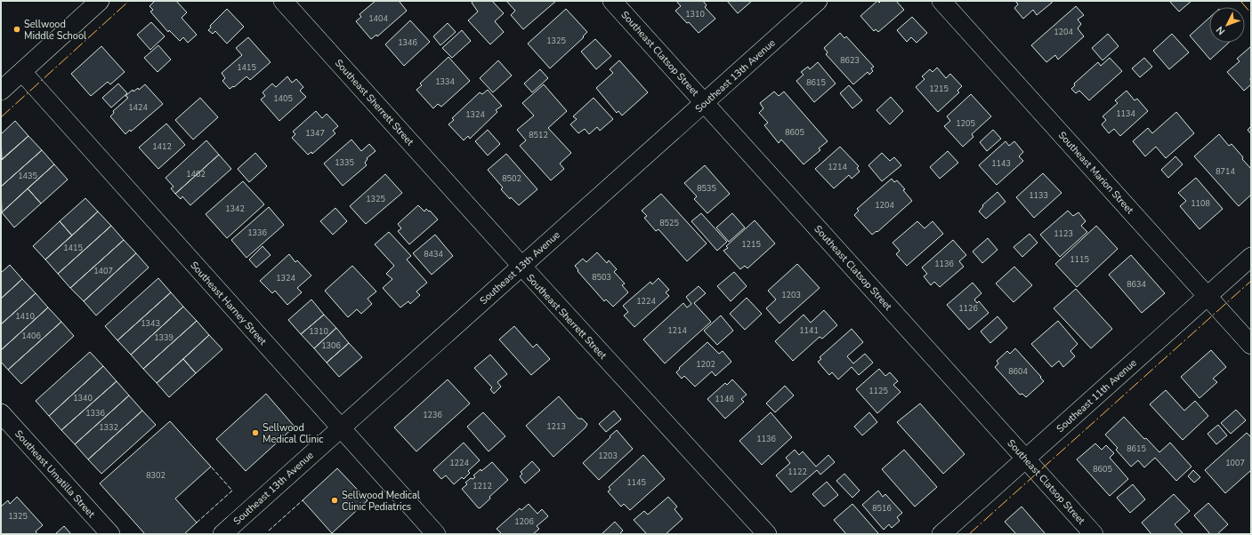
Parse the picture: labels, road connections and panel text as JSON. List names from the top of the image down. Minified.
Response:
{"streets":{"street":["Southeast Clatsop Street","Southeast 13th Avenue","Southeast Sherrett Street","Southeast Marion Street","Southeast Harney Street","Southeast 11th Avenue","Southeast Umatilla Street"]},"crossings":[["Southeast Clatsop Street","Southeast 13th Avenue"],["Southeast Clatsop Street","Southeast 11th Avenue"],["Southeast 13th Avenue","Southeast Sherrett Street"],["Southeast 13th Avenue","Southeast Harney Street"],["Southeast Marion Street","Southeast 11th Avenue"]],"places":["Sellwood Middle School","Sellwood Medical Clinic","Sellwood Medical Clinic Pediatrics"],"house_numbers":["1310","1404","1204","1325","1346","8623","1415","1334","8615","1215","1405","1424","1134","1324","1205","8605","1347","8512","1412","1335","1143","1214","8714","1402","1435","8502","8535","1133","1325","1108","1204","1342","8525","1336","1123","1215","1415","8434","1115","1136","1407","8503","1324","8634","1203","1224","1126","1410","1343","1214","1141","1310","1406","1339","1306","1202","8604","1125","1340","1146","1336","1236","1213","1332","1136","8615","1203","1224","1007","8605","1122","8302","1145","1212","8516","1325","1206"],"north":"bottom left"}
